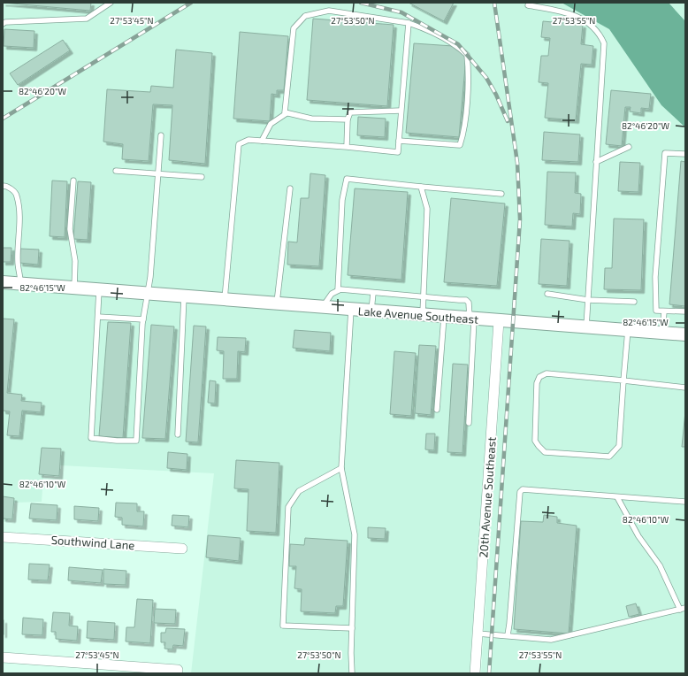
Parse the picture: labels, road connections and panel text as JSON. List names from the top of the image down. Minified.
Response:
{"streets":{"street":["Lake Avenue Southeast","20th Avenue Southeast","Southwind Lane"]},"crossings":[["Lake Avenue Southeast","20th Avenue Southeast"]],"coordinates":["27°53'45\"N","27°53'50\"N","27°53'55\"N","82°46'20\"W","82°46'15\"W","82°46'10\"W"]}
